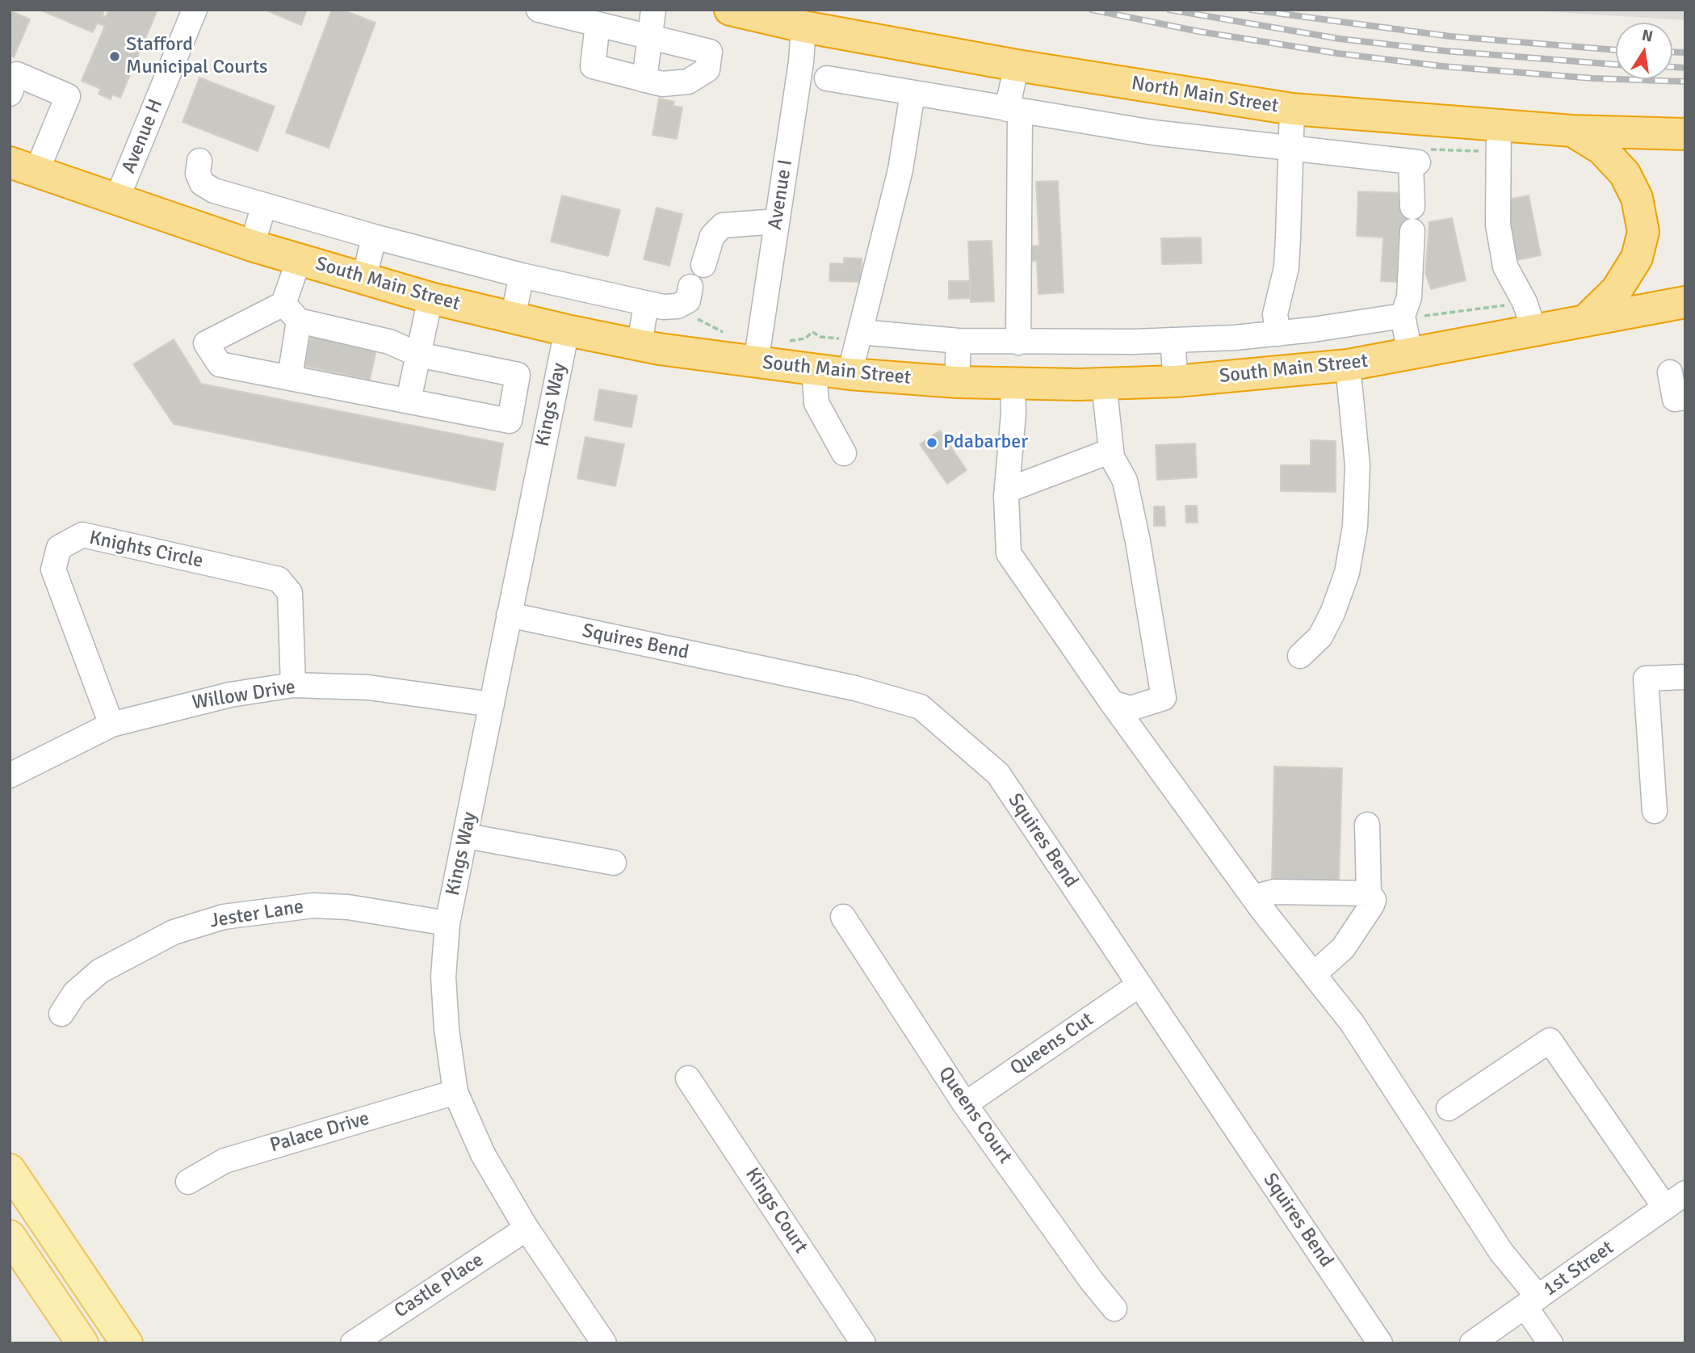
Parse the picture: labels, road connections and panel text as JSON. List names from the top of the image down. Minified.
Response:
{"streets":{"highway":["North Main Street","South Main Street"],"street":["Avenue H","Avenue I","Kings Way","Knights Circle","Squires Bend","Willow Drive","Jester Lane","Queens Cut","Queens Court","Palace Drive","Kings Court","1st Street","Castle Place"]},"crossings":[["North Main Street","Avenue I"],["North Main Street","South Main Street"],["Avenue H","South Main Street"],["Avenue I","South Main Street"],["South Main Street","Kings Way"],["Kings Way","Squires Bend"],["Kings Way","Willow Drive"],["Kings Way","Jester Lane"],["Kings Way","Palace Drive"],["Kings Way","Castle Place"],["Knights Circle","Willow Drive"],["Squires Bend","Queens Cut"],["Queens Cut","Queens Court"]],"places":["Stafford Municipal Courts","Pdabarber"],"north":"top"}
